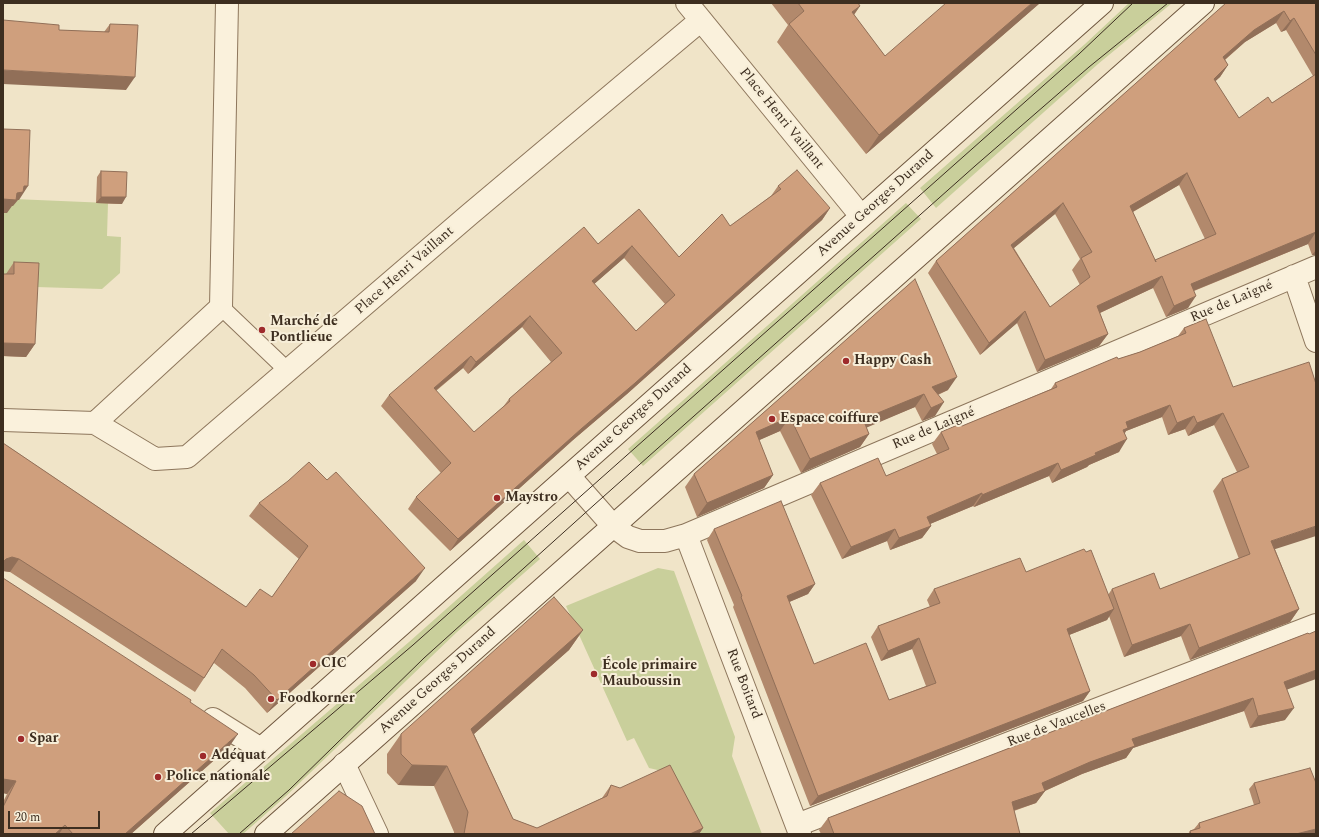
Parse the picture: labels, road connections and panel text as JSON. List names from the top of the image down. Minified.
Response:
{"streets":{"street":["Place Henri Vaillant","Avenue Georges Durand","Rue de Laigné","Rue Boitard","Rue de Vaucelles"]},"crossings":[["Place Henri Vaillant","Avenue Georges Durand"],["Avenue Georges Durand","Rue de Laigné"],["Rue de Laigné","Rue Boitard"],["Rue Boitard","Rue de Vaucelles"]],"places":["Marché de Pontlieue","Happy Cash","Espace coiffure","Maystro","CIC","École primaire Mauboussin","Foodkorner","Spar","Adéquat","Police nationale"],"scale_bar":"20 m"}
